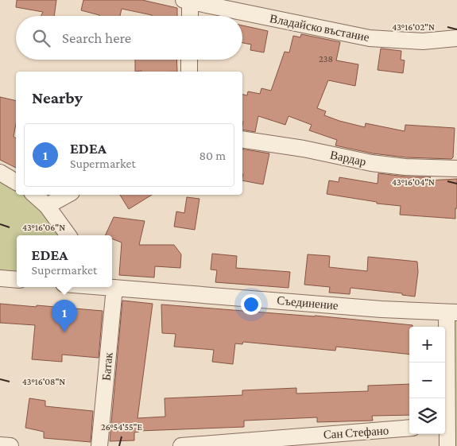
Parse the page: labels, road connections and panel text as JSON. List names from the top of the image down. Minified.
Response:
{"streets":{"street":["Владайско въстание","Вардар","Съединение","Батак","Сан Стефано"]},"house_numbers":["238"],"page":{"search":"Search here","heading":"Nearby","list":[{"mark":"1","name":"EDEA","note":"Supermarket","value":"80 m"}],"popup":["EDEA","Supermarket"],"pins":"1","map_buttons":["+","−"]},"coordinates":["43°16'02\"N","43°16'04\"N","43°16'06\"N","43°16'08\"N","26°54'55\"E"]}
